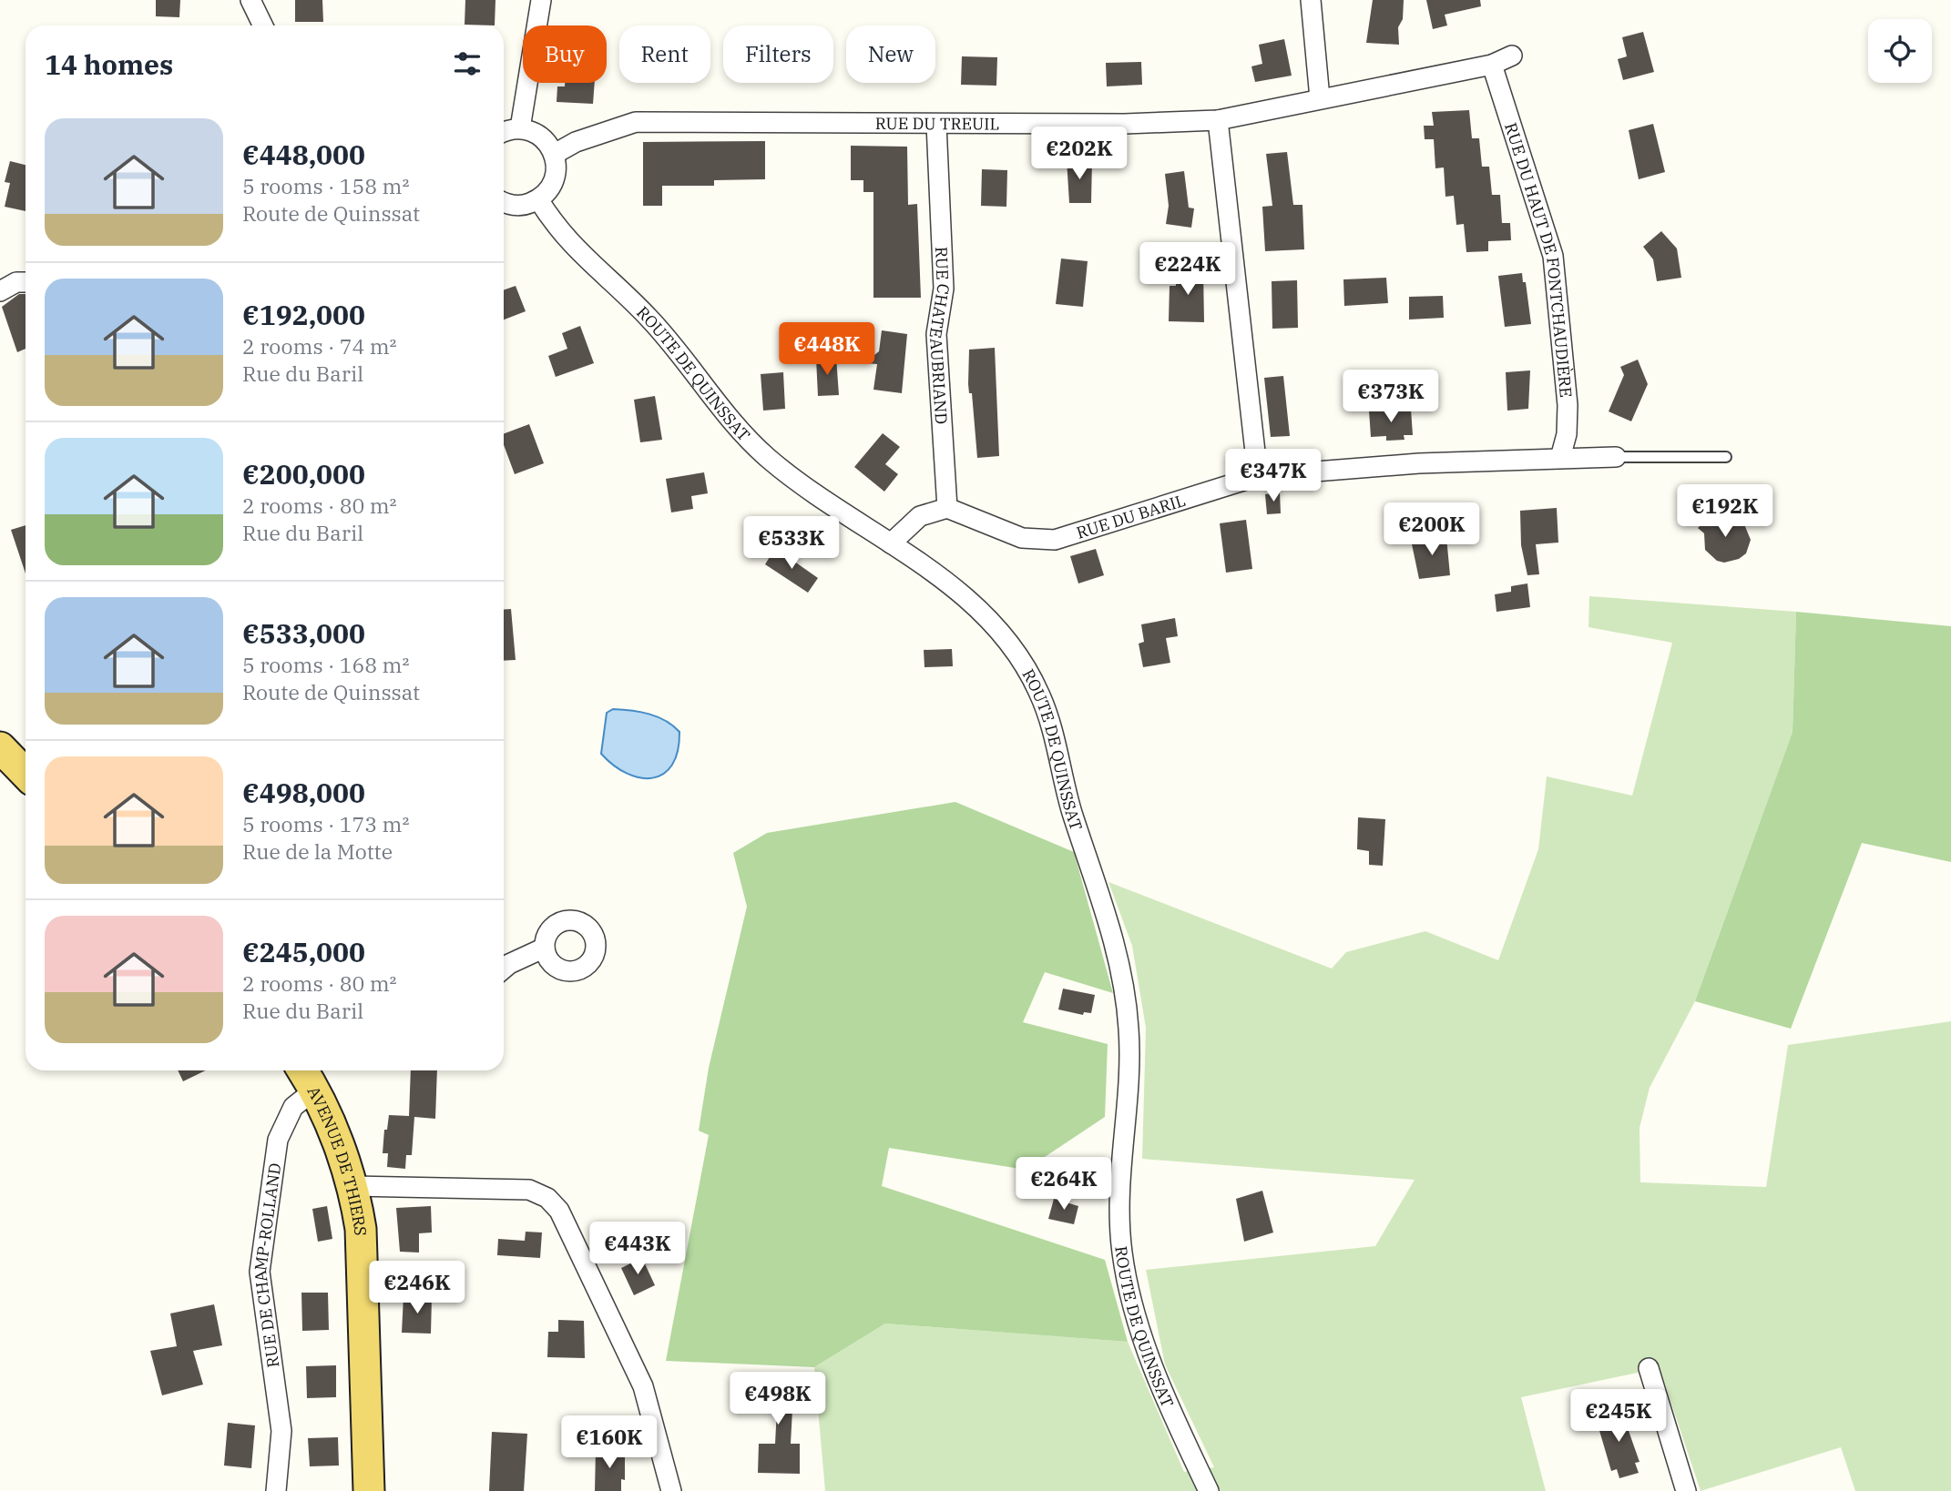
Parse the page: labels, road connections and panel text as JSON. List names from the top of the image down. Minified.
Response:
{"streets":{"main road":["AVENUE DE THIERS"],"street":["RUE DU TREUIL","RUE DU HAUT DE FONTCHAUDIÈRE","RUE CHATEAUBRIAND","ROUTE DE QUINSSAT","RUE DU BARIL","RUE DE CHAMP-ROLLAND"]},"crossings":[["RUE DU TREUIL","RUE DU HAUT DE FONTCHAUDIÈRE"],["RUE DU TREUIL","RUE CHATEAUBRIAND"],["RUE DU HAUT DE FONTCHAUDIÈRE","RUE DU BARIL"],["RUE CHATEAUBRIAND","RUE DU BARIL"],["AVENUE DE THIERS","RUE DE CHAMP-ROLLAND"]],"page":{"chip":["Buy","Rent","Filters","New"],"heading":"14 homes","list":[{"name":"€448,000","note":"5 rooms · 158 m² · Route de Quinssat"},{"name":"€192,000","note":"2 rooms · 74 m² · Rue du Baril"},{"name":"€200,000","note":"2 rooms · 80 m² · Rue du Baril"},{"name":"€533,000","note":"5 rooms · 168 m² · Route de Quinssat"},{"name":"€498,000","note":"5 rooms · 173 m² · Rue de la Motte"},{"name":"€245,000","note":"2 rooms · 80 m² · Rue du Baril"}],"price":["€202K","€224K","€448K","€373K","€347K","€192K","€200K","€533K","€264K","€443K","€246K","€498K","€245K","€160K"]}}
